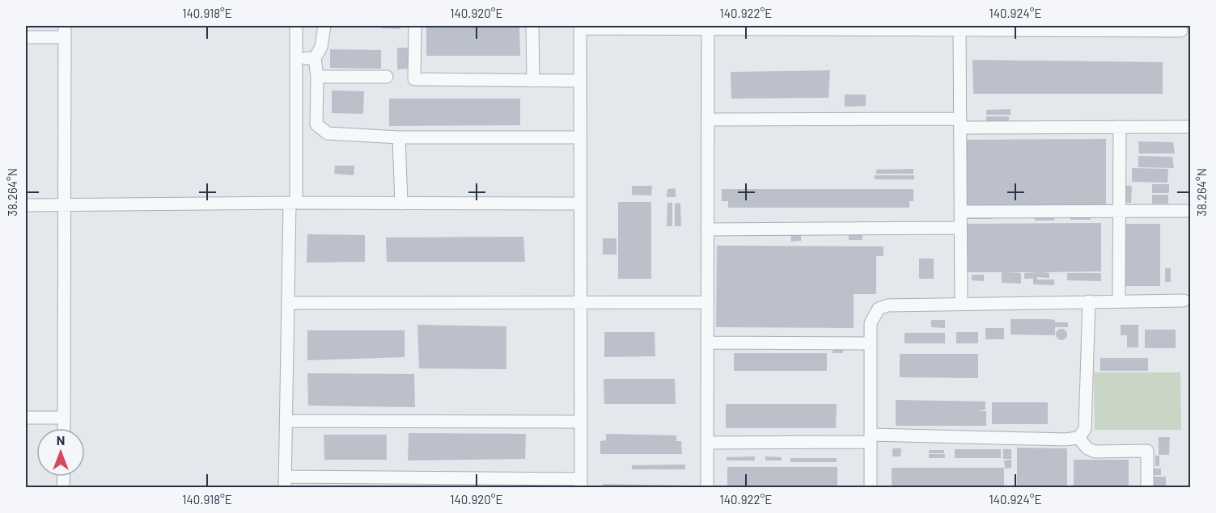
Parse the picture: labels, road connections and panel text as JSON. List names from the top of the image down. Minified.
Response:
{"north":"top","coordinates":["140.918°E","140.920°E","140.922°E","140.924°E","38.264°N"]}
